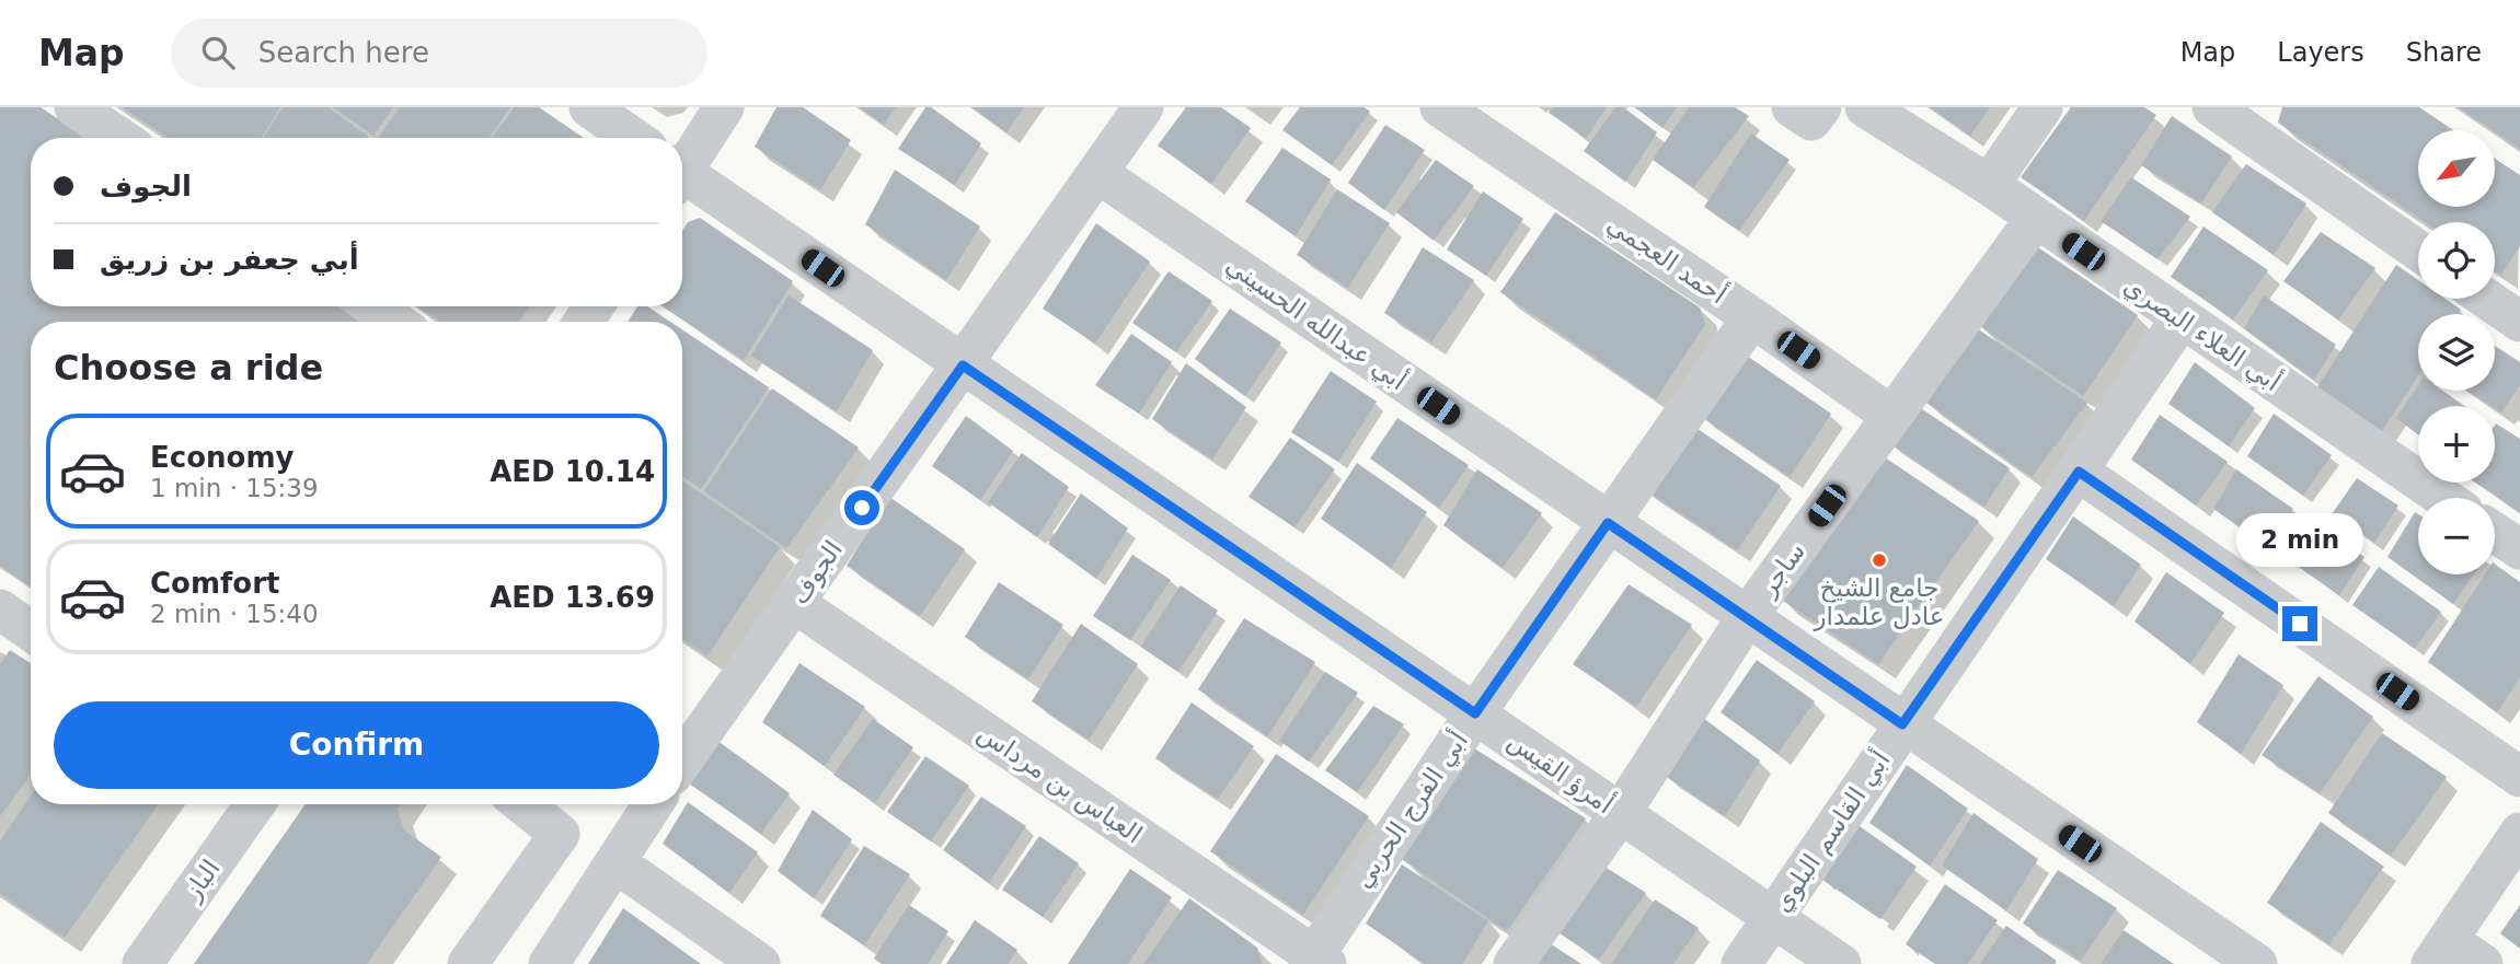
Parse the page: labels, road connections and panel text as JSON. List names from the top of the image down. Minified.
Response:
{"streets":{"street":["أحمد العجمي","أبي عبدالله الحسيني","أبي العلاء البصري","ساجر","الجوف","أمرؤ القيس","العباس بن مرداس","أبي الفرج الحربي","أبي القاسم البلوي","الباز"]},"crossings":[["أحمد العجمي","ساجر"],["أحمد العجمي","أبي الفرج الحربي"],["أبي عبدالله الحسيني","ساجر"],["أبي عبدالله الحسيني","الجوف"],["أبي عبدالله الحسيني","أبي الفرج الحربي"],["أبي عبدالله الحسيني","أبي القاسم البلوي"],["أبي العلاء البصري","ساجر"],["أبي العلاء البصري","أبي القاسم البلوي"],["ساجر","أمرؤ القيس"],["الجوف","أمرؤ القيس"],["الجوف","العباس بن مرداس"],["أمرؤ القيس","أبي الفرج الحربي"],["أمرؤ القيس","أبي القاسم البلوي"],["العباس بن مرداس","أبي الفرج الحربي"]],"places":["جامع الشيخ عادل علمدار"],"north":"bottom left","page":{"header":"Map","search":"Search here","nav":["Map","Layers","Share"],"map_buttons":["+","−"],"banner":["الجوف","أبي جعفر بن زريق"],"heading":"Choose a ride","list":[{"name":"Economy","note":"1 min · 15:39","value":"AED 10.14"},{"name":"Comfort","note":"2 min · 15:40","value":"AED 13.69"}],"bubble":"2 min","buttons":"Confirm"}}
